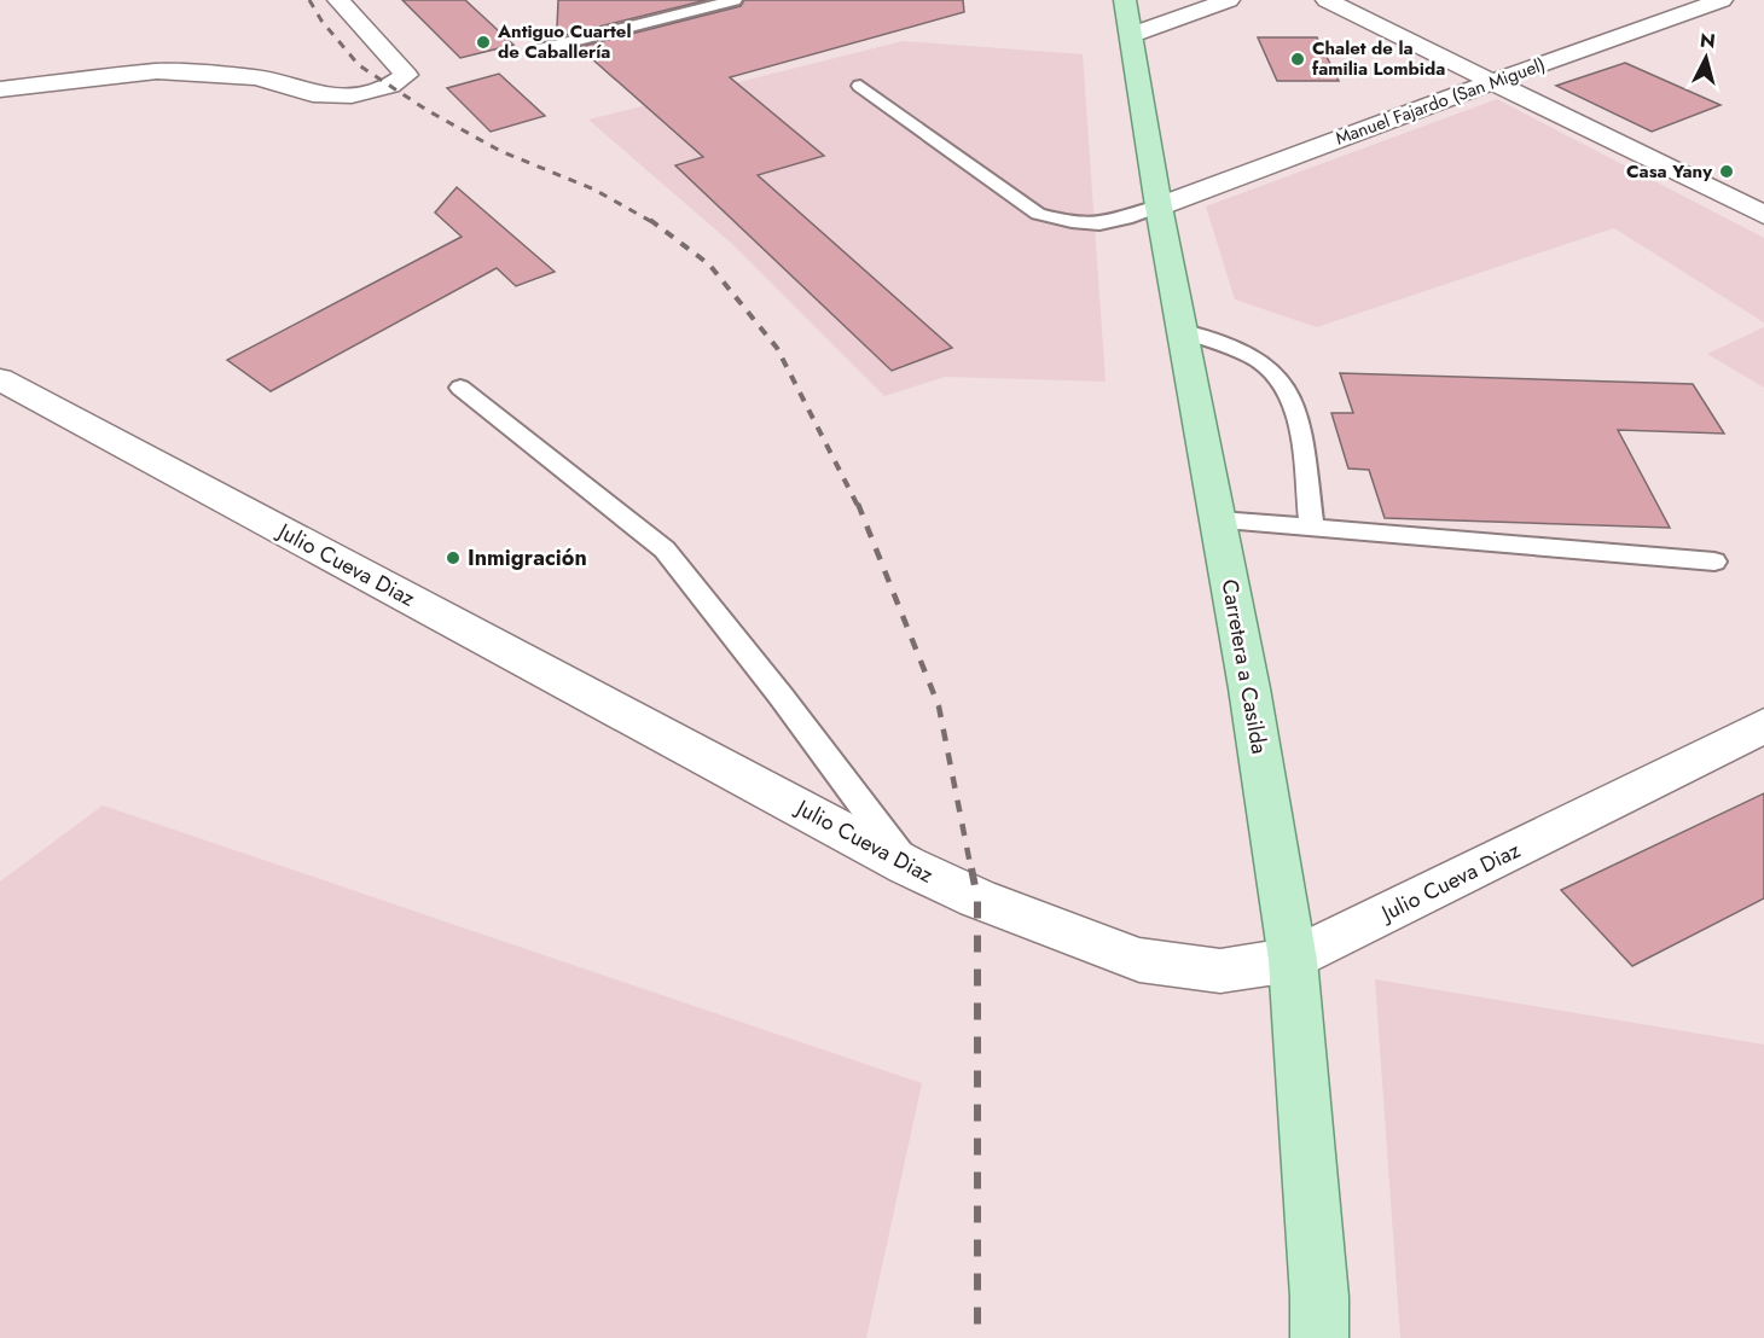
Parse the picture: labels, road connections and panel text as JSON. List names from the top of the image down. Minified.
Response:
{"streets":{"main road":["Carretera a Casilda"],"street":["Manuel Fajardo (San Miguel)","Julio Cueva Diaz"]},"crossings":[["Manuel Fajardo (San Miguel)","Carretera a Casilda"],["Julio Cueva Diaz","Carretera a Casilda"]],"places":["Antiguo Cuartel de Caballería","Chalet de la familia Lombida","Casa Yany","Inmigración"],"north":"top"}
